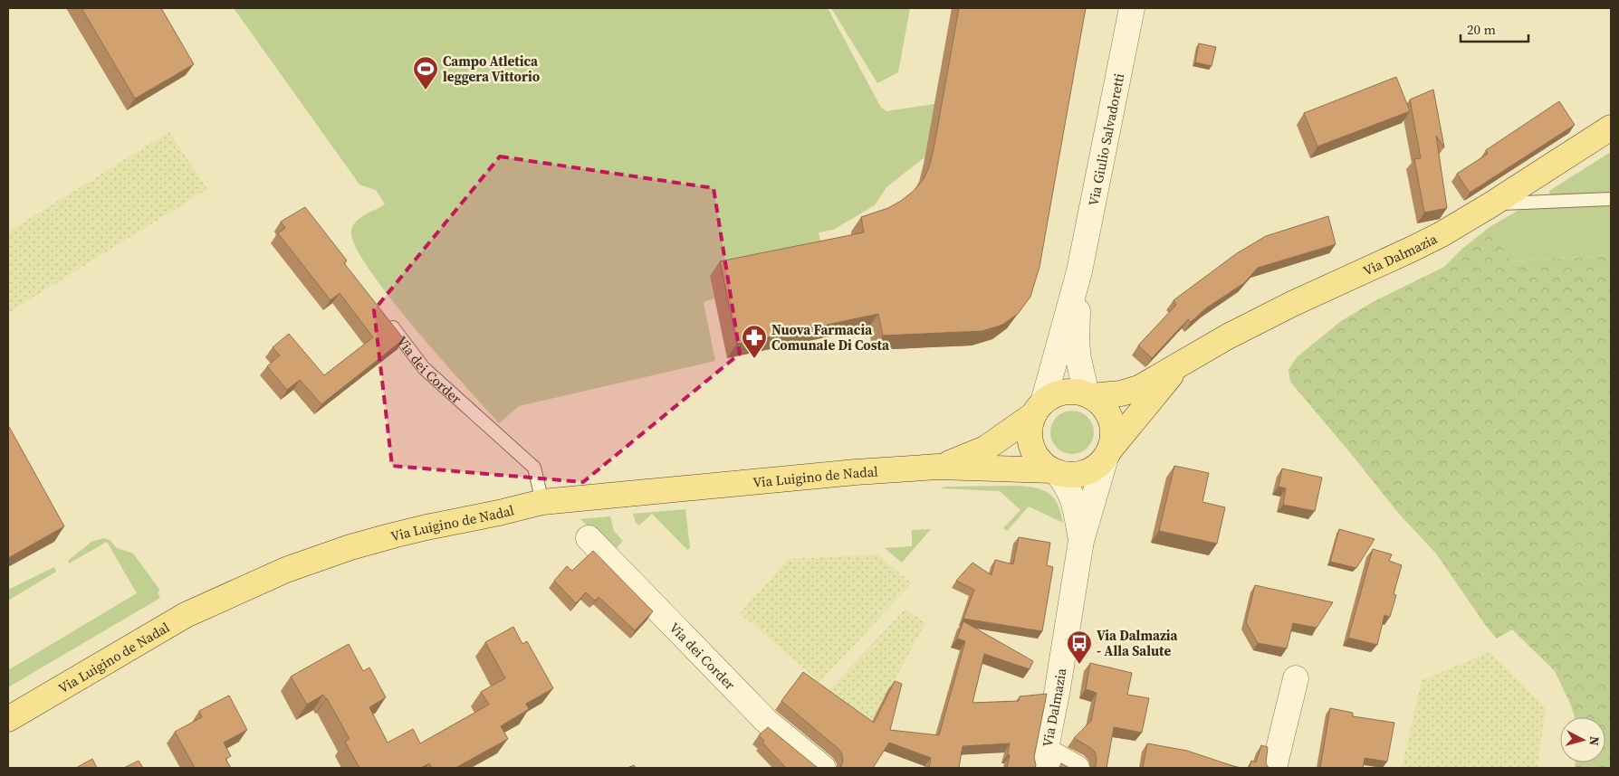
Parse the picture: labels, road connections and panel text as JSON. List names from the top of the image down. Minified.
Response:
{"streets":{"main road":["Via Dalmazia","Via Luigino de Nadal"],"street":["Via Giulio Salvadoretti","Via dei Corder"]},"crossings":[["Via Giulio Salvadoretti","Via Dalmazia"],["Via Giulio Salvadoretti","Via Luigino de Nadal"],["Via Dalmazia","Via Luigino de Nadal"],["Via dei Corder","Via Luigino de Nadal"]],"places":{"sports":["Campo Atletica leggera Vittorio"],"pharmacy":["Nuova Farmacia Comunale Di Costa"],"bus stop":["Via Dalmazia - Alla Salute"]},"scale_bar":"20 m","north":"right"}
